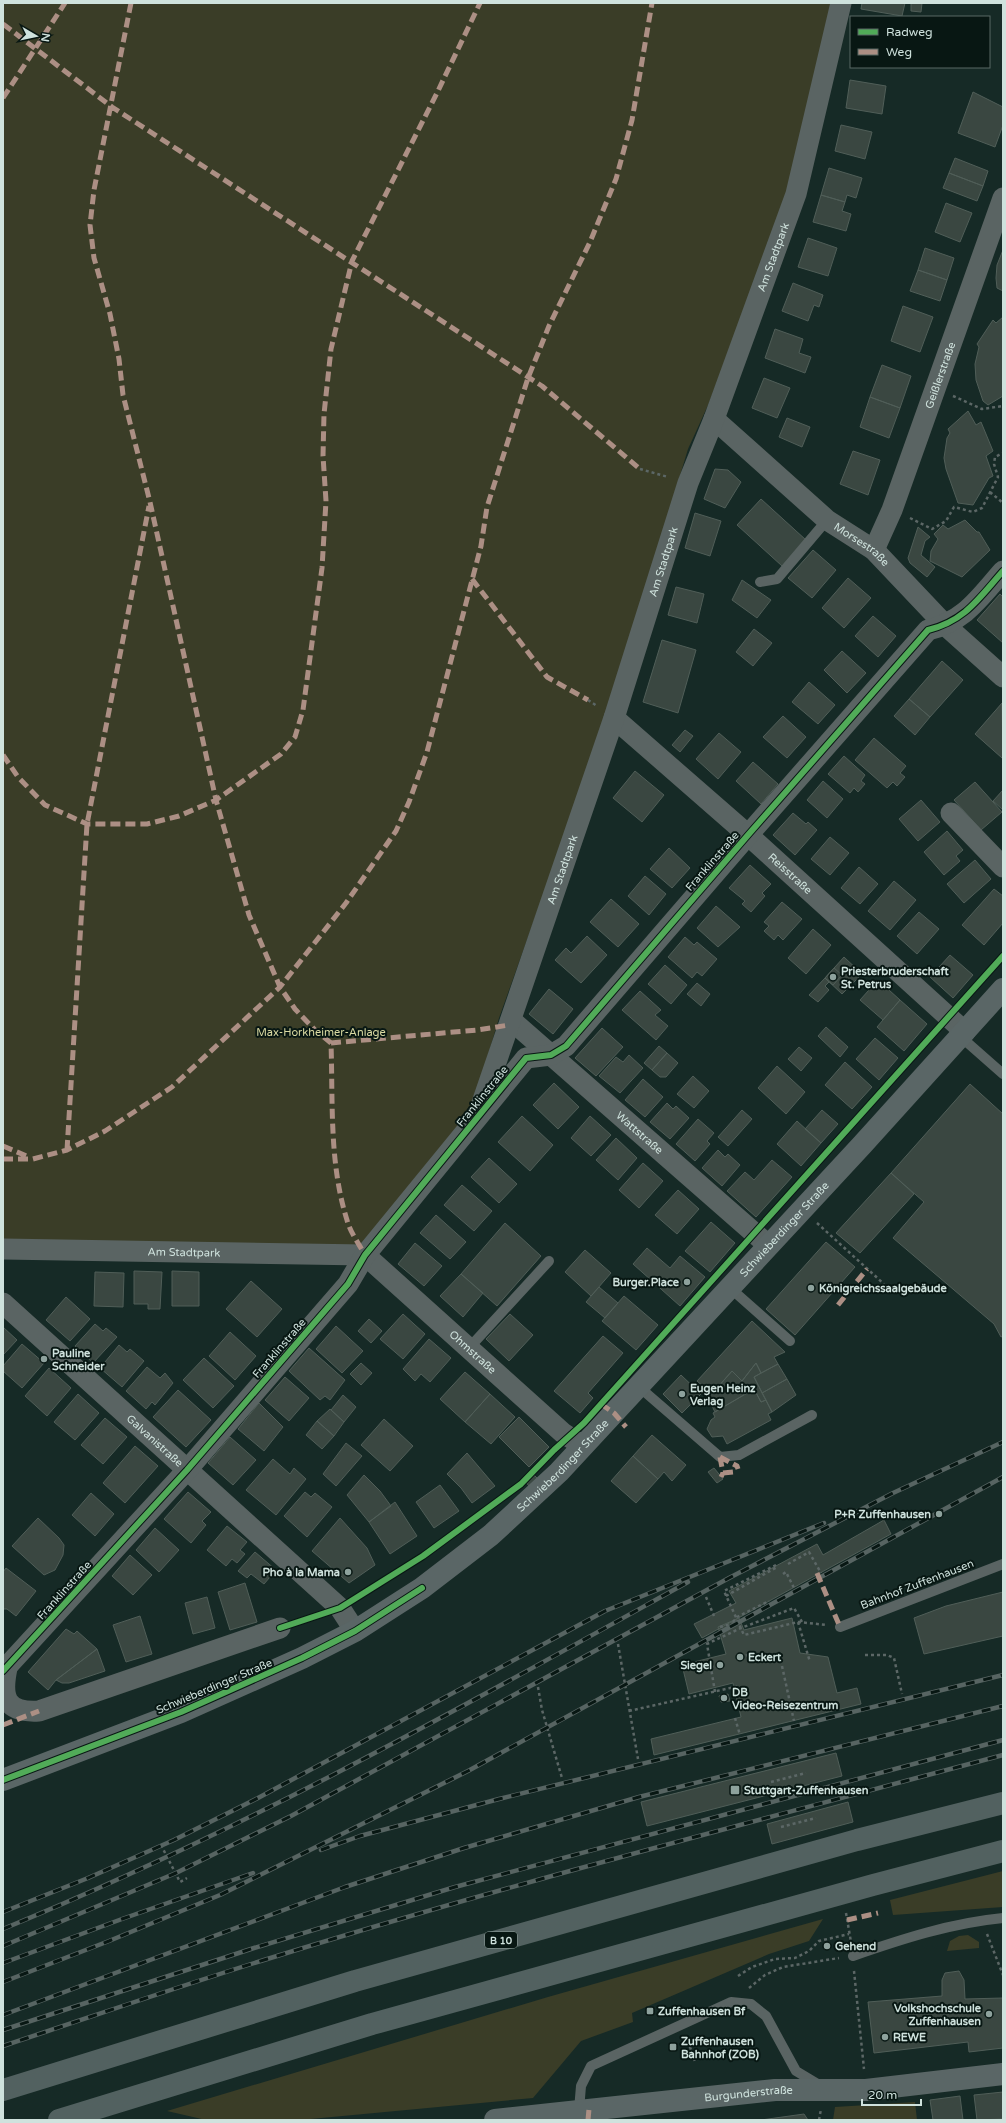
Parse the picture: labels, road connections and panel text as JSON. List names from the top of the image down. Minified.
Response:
{"streets":{"highway":["B 10"],"main road":["Schwieberdinger Straße","Burgunderstraße"],"street":["Am Stadtpark","Geißlerstraße","Morsestraße","Franklinstraße","Reisstraße","Wattstraße","Ohmstraße","Galvanistraße"],"lane":["Bahnhof Zuffenhausen"]},"crossings":[["Am Stadtpark","Morsestraße"],["Am Stadtpark","Franklinstraße"],["Am Stadtpark","Reisstraße"],["Am Stadtpark","Wattstraße"],["Am Stadtpark","Ohmstraße"],["Geißlerstraße","Morsestraße"],["Morsestraße","Franklinstraße"],["Franklinstraße","Reisstraße"],["Franklinstraße","Wattstraße"],["Franklinstraße","Ohmstraße"],["Franklinstraße","Galvanistraße"],["Reisstraße","Schwieberdinger Straße"],["Wattstraße","Schwieberdinger Straße"],["Schwieberdinger Straße","Ohmstraße"],["Schwieberdinger Straße","Galvanistraße"]],"parks":["Max-Horkheimer-Anlage"],"places":{"other":["Priesterbruderschaft St. Petrus","Burger.Place","Königreichssaalgebäude","Pauline Schneider","Eugen Heinz Verlag","P+R Zuffenhausen","Pho à la Mama","Eckert","Siegel","DB Video-Reisezentrum","Gehend","Volkshochschule Zuffenhausen","REWE"],"transit":["Stuttgart-Zuffenhausen","Zuffenhausen Bf","Zuffenhausen Bahnhof (ZOB)"]},"legend":["Radweg","Weg"],"scale_bar":"20 m","north":"right"}
